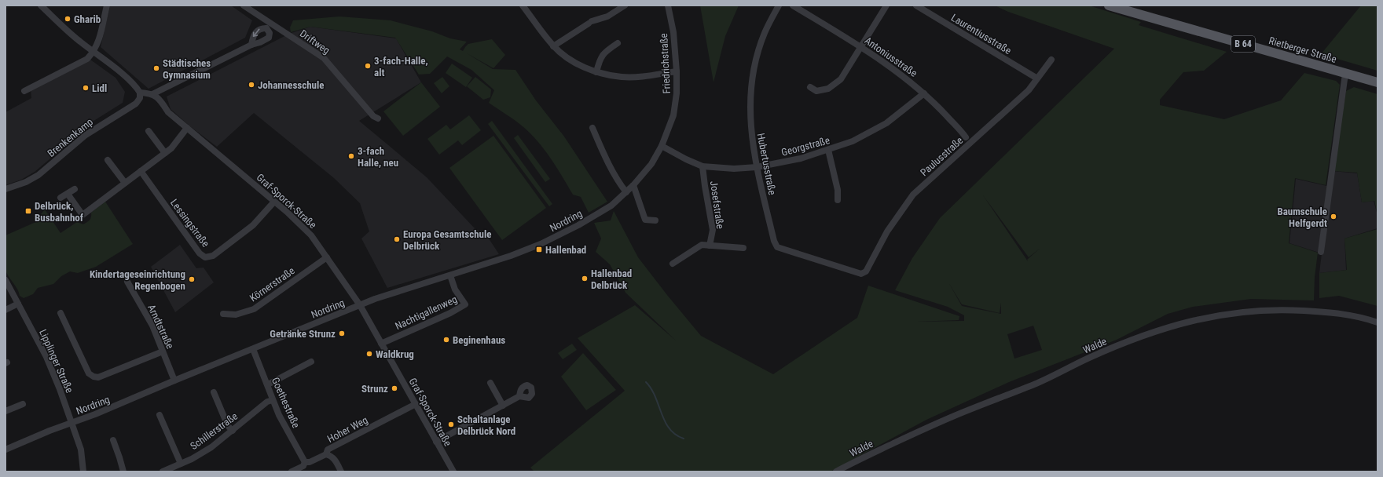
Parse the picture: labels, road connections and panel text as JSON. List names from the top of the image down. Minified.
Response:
{"streets":{"main road":["B 64","Rietberger Straße"],"street":["Laurentiusstraße","Driftweg","Antoniusstraße","Friedrichstraße","Brenkenkamp","Georgstraße","Paulusstraße","Hubertusstraße","Graf-Sporck-Straße","Josefstraße","Nordring","Lessingstraße","Körnerstraße","Nachtigallenweg","Arndtstraße","Walde","Lipplinger Straße","Goethestraße","Hoher Weg","Schillerstraße"]},"crossings":[["Laurentiusstraße","Paulusstraße"],["Antoniusstraße","Georgstraße"],["Friedrichstraße","Georgstraße"],["Georgstraße","Hubertusstraße"],["Georgstraße","Josefstraße"],["Paulusstraße","Hubertusstraße"],["Graf-Sporck-Straße","Nordring"],["Graf-Sporck-Straße","Lessingstraße"],["Graf-Sporck-Straße","Körnerstraße"],["Graf-Sporck-Straße","Nachtigallenweg"],["Graf-Sporck-Straße","Hoher Weg"],["Nordring","Nachtigallenweg"],["Nordring","Arndtstraße"],["Nordring","Lipplinger Straße"],["Nordring","Goethestraße"],["Goethestraße","Hoher Weg"],["Goethestraße","Schillerstraße"]],"places":{"other":["Gharib","3-fach-Halle, alt","Städtisches Gymnasium","Johannesschule","Lidl","3-fach Halle, neu","Baumschule Helfgerdt","Europa Gesamtschule Delbrück","Hallenbad Delbrück","Kindertageseinrichtung Regenbogen","Getränke Strunz","Beginenhaus","Waldkrug","Strunz","Schaltanlage Delbrück Nord"],"transit":["Delbrück, Busbahnhof","Hallenbad"]}}
